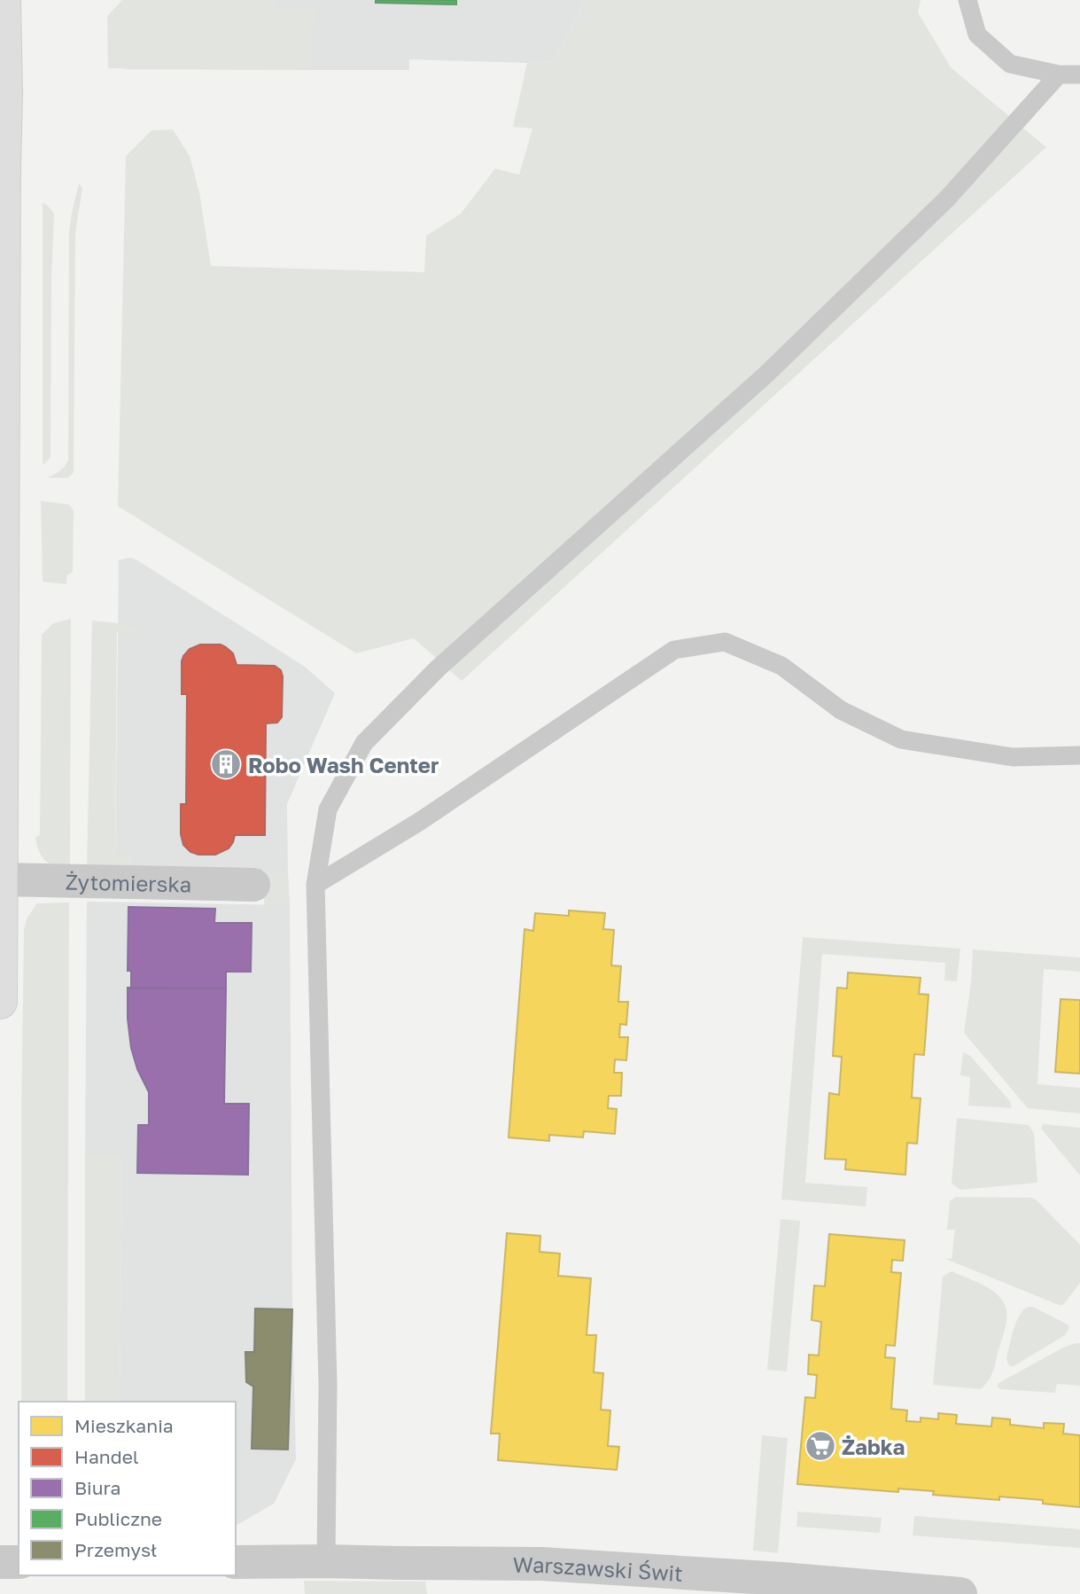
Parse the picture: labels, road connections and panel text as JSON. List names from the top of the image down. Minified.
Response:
{"streets":{"street":["Żytomierska","Warszawski Świt"]},"places":{"building":["Robo Wash Center"],"supermarket":["Żabka"]},"legend":["Mieszkania","Handel","Biura","Publiczne","Przemysł"]}
